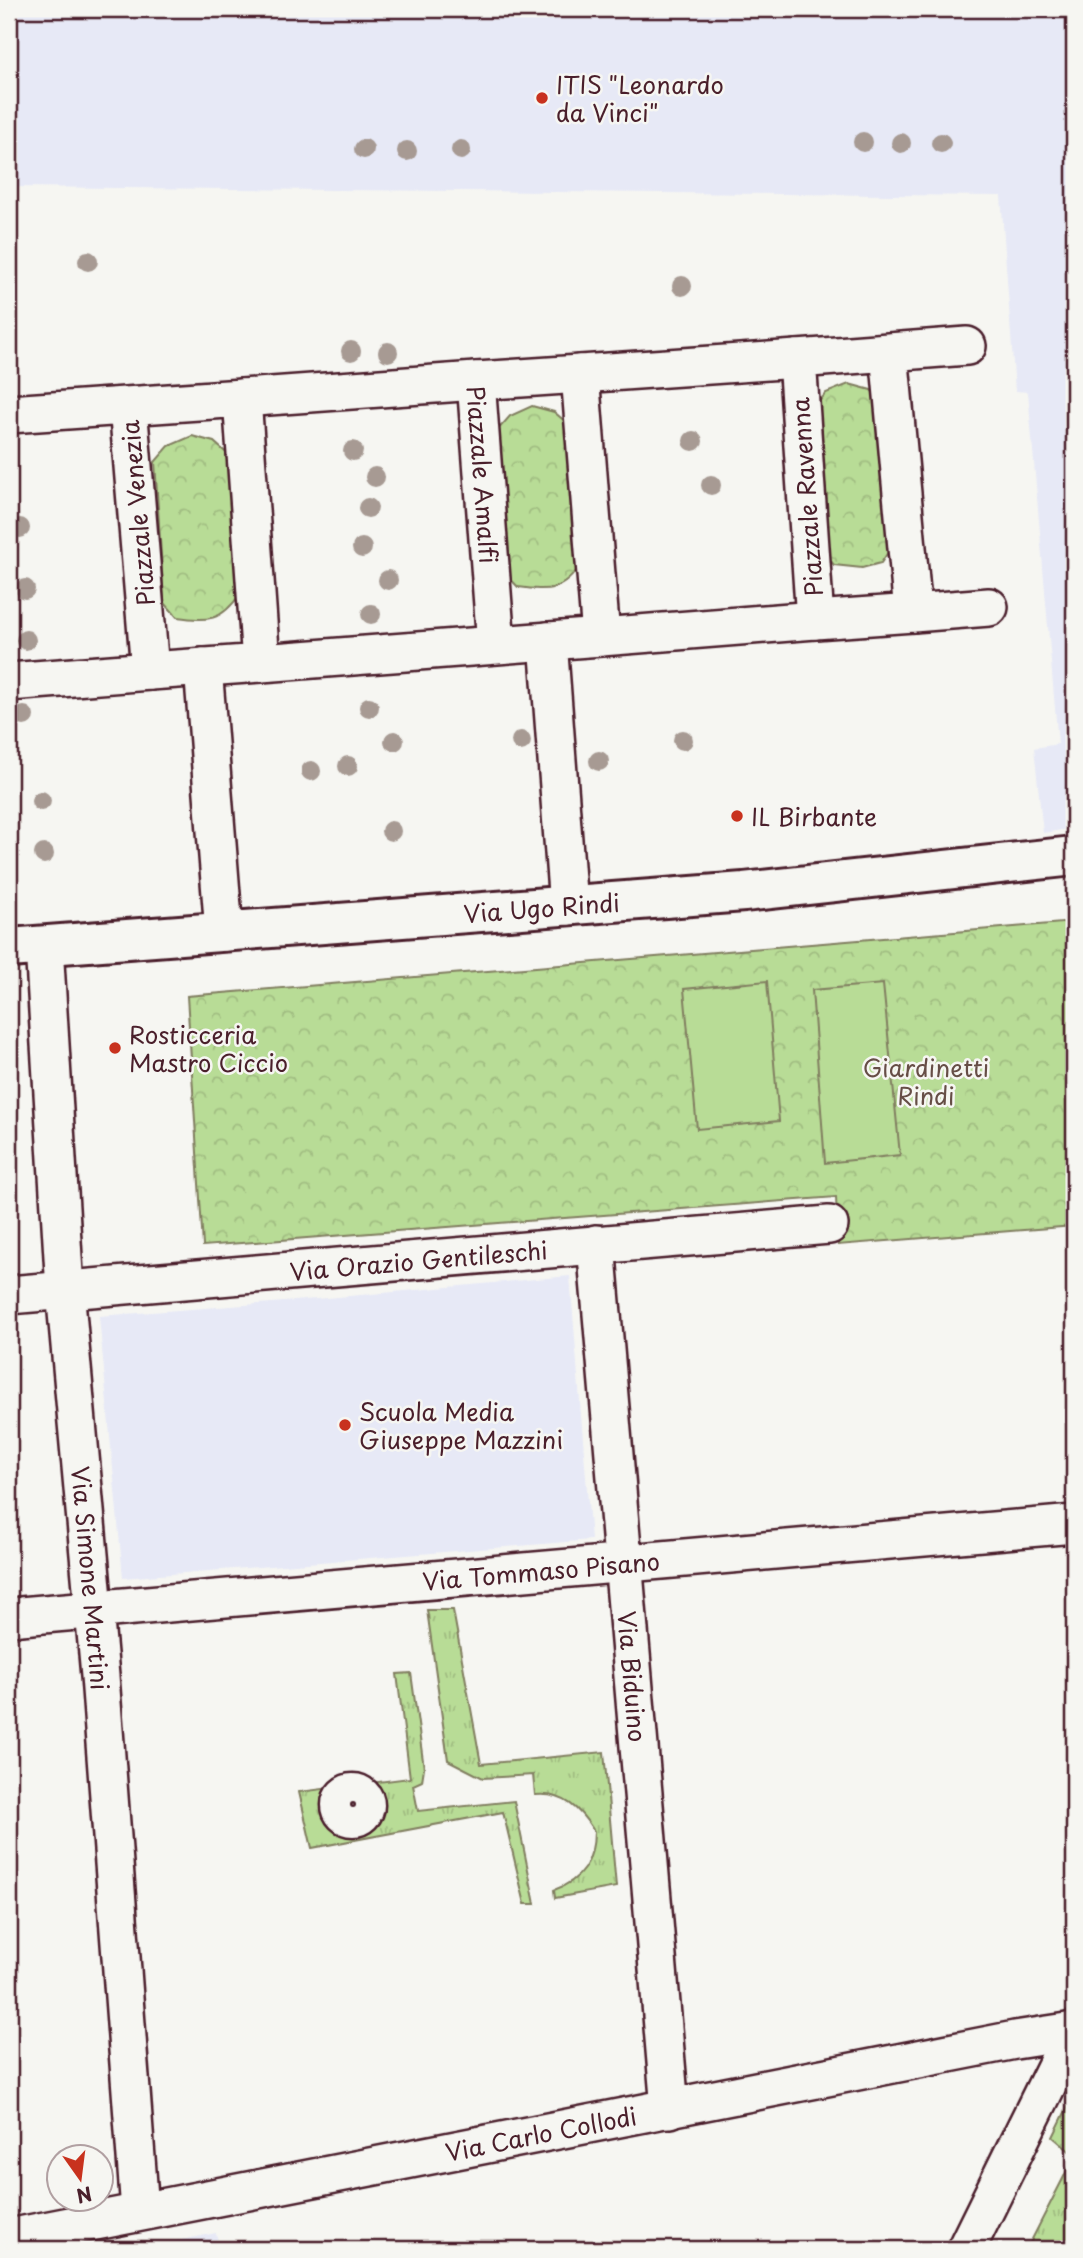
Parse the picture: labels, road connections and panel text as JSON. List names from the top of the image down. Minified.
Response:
{"streets":{"street":["Piazzale Amalfi","Piazzale Ravenna","Piazzale Venezia","Via Ugo Rindi","Via Orazio Gentileschi","Via Tommaso Pisano","Via Simone Martini","Via Biduino","Via Carlo Collodi"]},"crossings":[["Piazzale Amalfi","Piazzale Ravenna"],["Piazzale Amalfi","Piazzale Venezia"],["Via Ugo Rindi","Via Simone Martini"],["Via Orazio Gentileschi","Via Simone Martini"],["Via Orazio Gentileschi","Via Biduino"],["Via Tommaso Pisano","Via Simone Martini"],["Via Tommaso Pisano","Via Biduino"],["Via Simone Martini","Via Carlo Collodi"],["Via Biduino","Via Carlo Collodi"]],"parks":["Giardinetti Rindi"],"places":["ITIS \"Leonardo da Vinci\"","IL Birbante","Rosticceria Mastro Ciccio","Scuola Media Giuseppe Mazzini"],"north":"bottom"}
